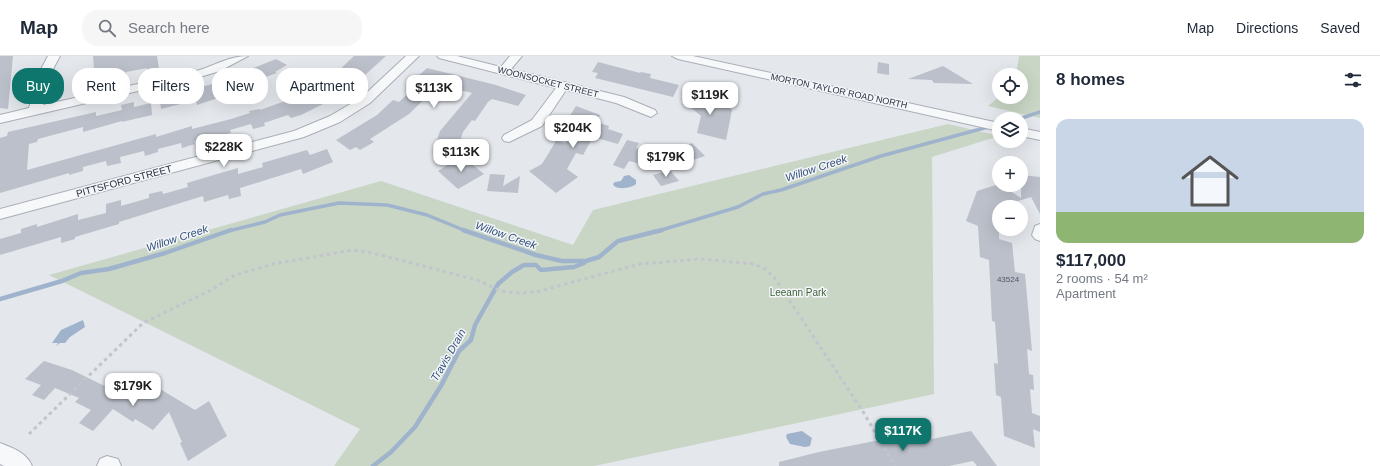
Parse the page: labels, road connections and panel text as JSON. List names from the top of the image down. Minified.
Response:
{"streets":{"street":["WOONSOCKET STREET","MORTON TAYLOR ROAD NORTH","PITTSFORD STREET"]},"water":["Willow Creek","Travis Drain"],"parks":["Leeann Park"],"house_numbers":["43524"],"page":{"header":"Map","search":"Search here","nav":["Map","Directions","Saved"],"heading":"8 homes","map_buttons":["+","−"],"chip":["Buy","Rent","Filters","New","Apartment"],"price":["$113K","$119K","$204K","$228K","$113K","$179K","$179K","$117K"],"list":[{"name":"$117,000","note":"2 rooms · 54 m² · Apartment"}]}}
